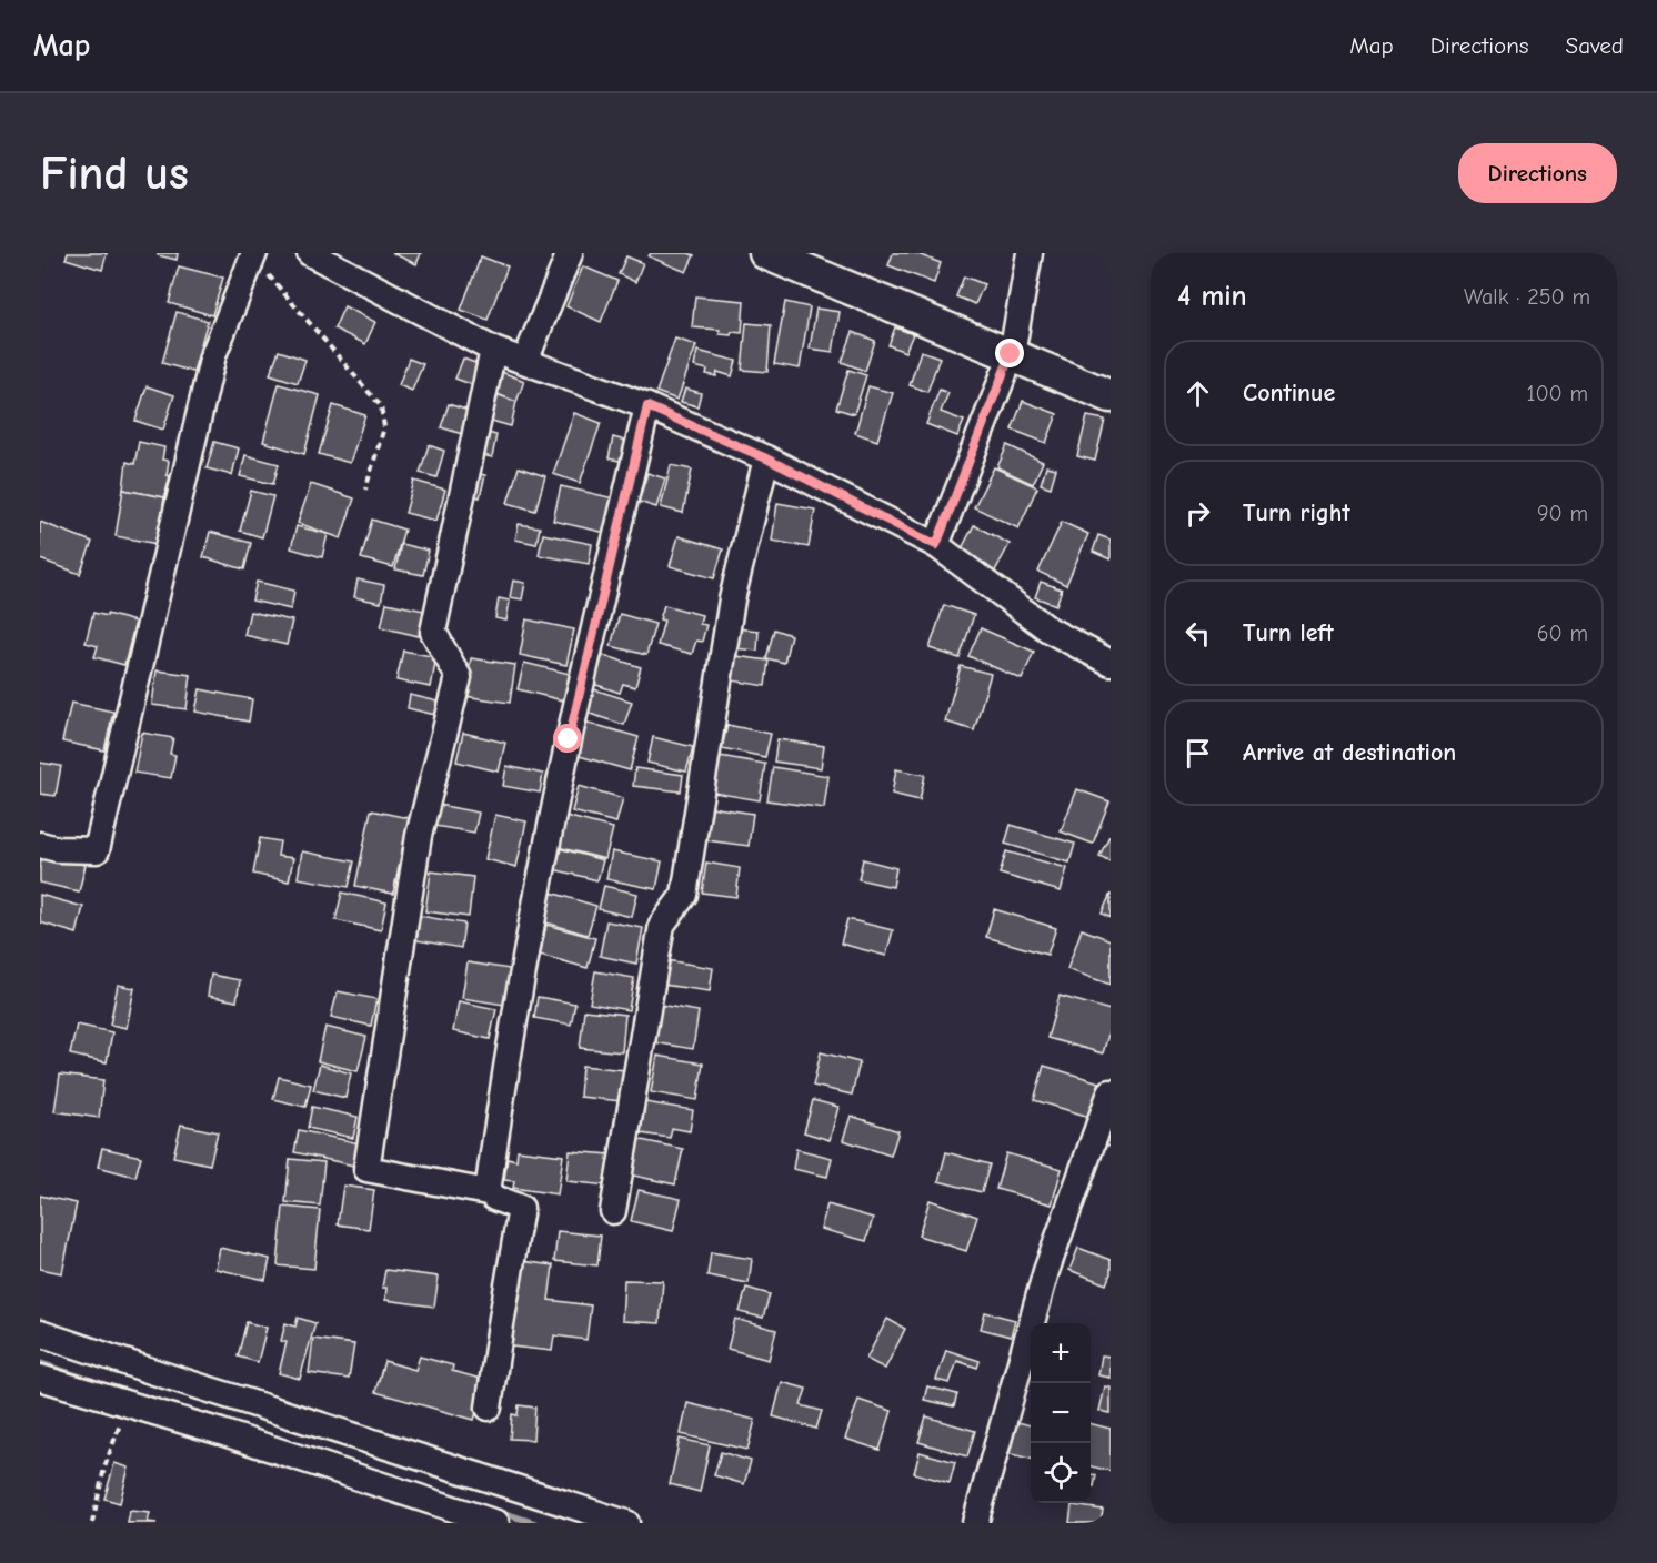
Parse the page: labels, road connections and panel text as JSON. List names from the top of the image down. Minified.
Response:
{"page":{"header":"Map","nav":["Map","Directions","Saved"],"buttons":"Directions","title":"Find us","heading":["4 min","Walk · 250 m"],"list":[["Continue","100 m"],["Turn right","90 m"],["Turn left","60 m"],"Arrive at destination"],"map_buttons":["+","−"]}}
